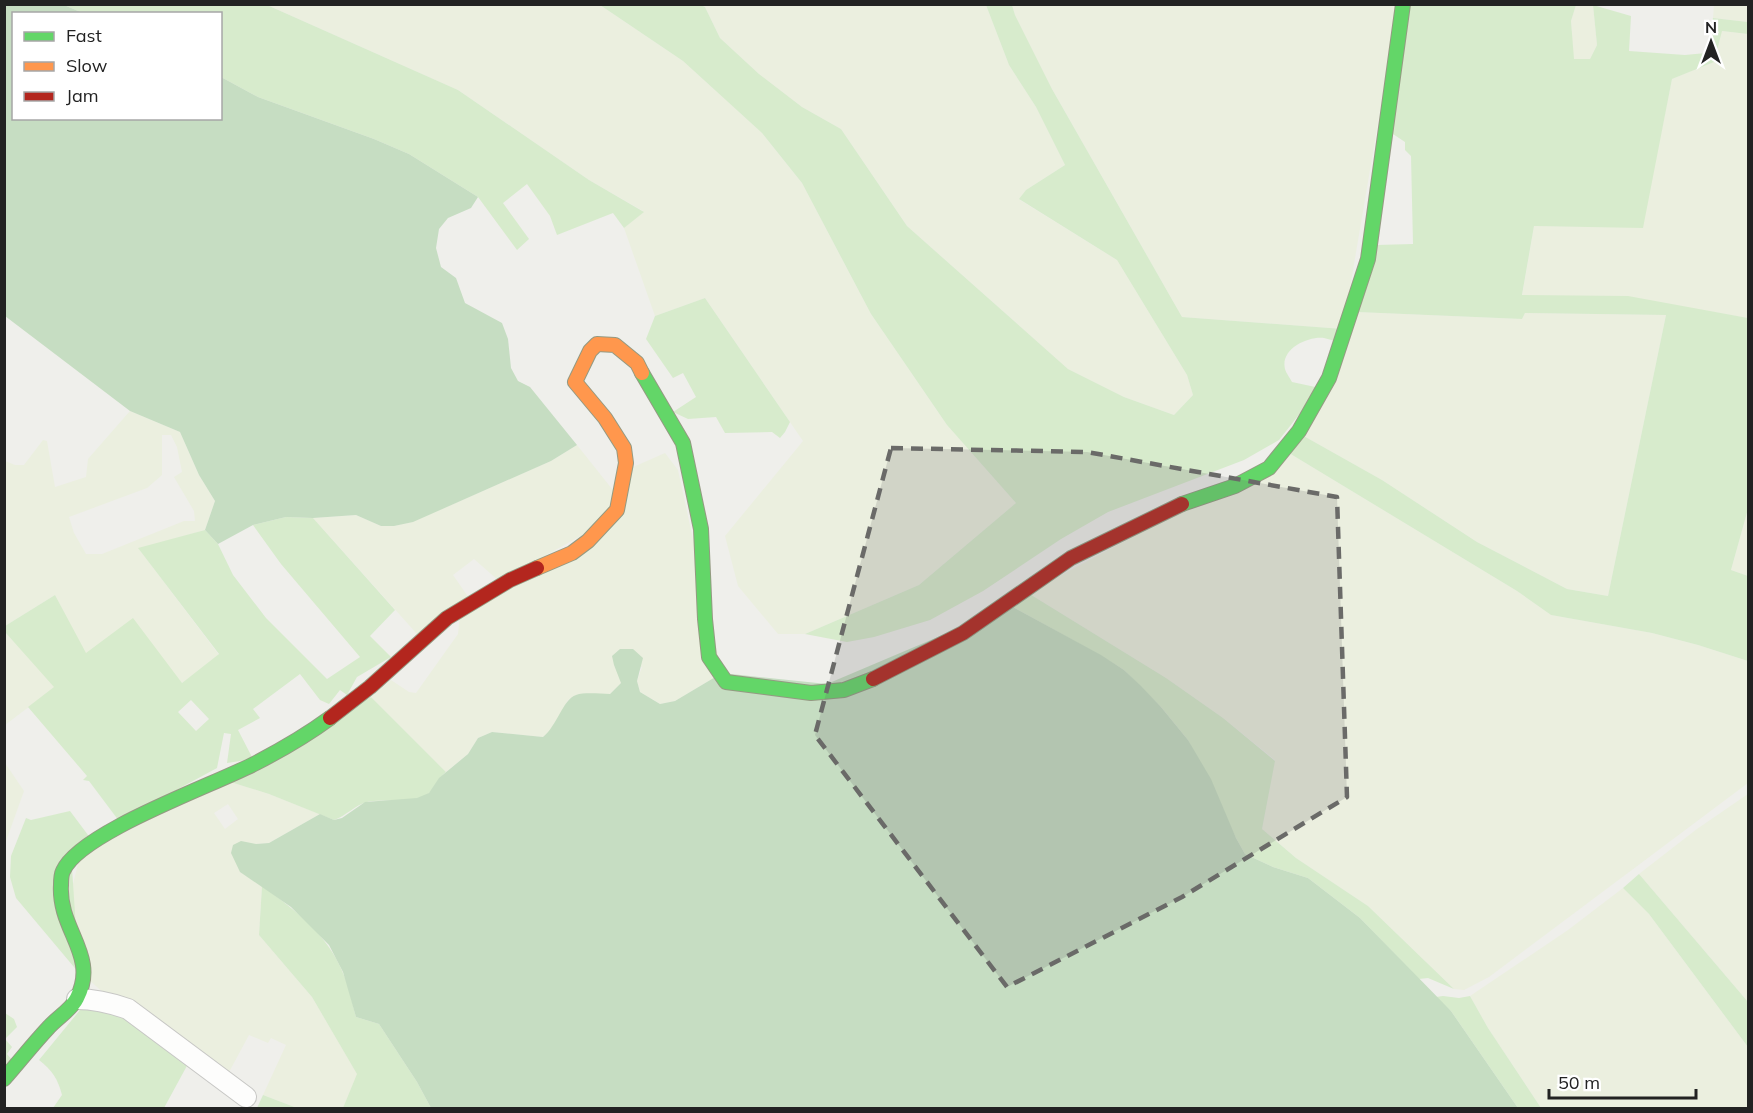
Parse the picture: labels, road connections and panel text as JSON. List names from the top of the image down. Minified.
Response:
{"legend":["Fast","Slow","Jam"],"scale_bar":"50 m","north":"top"}
